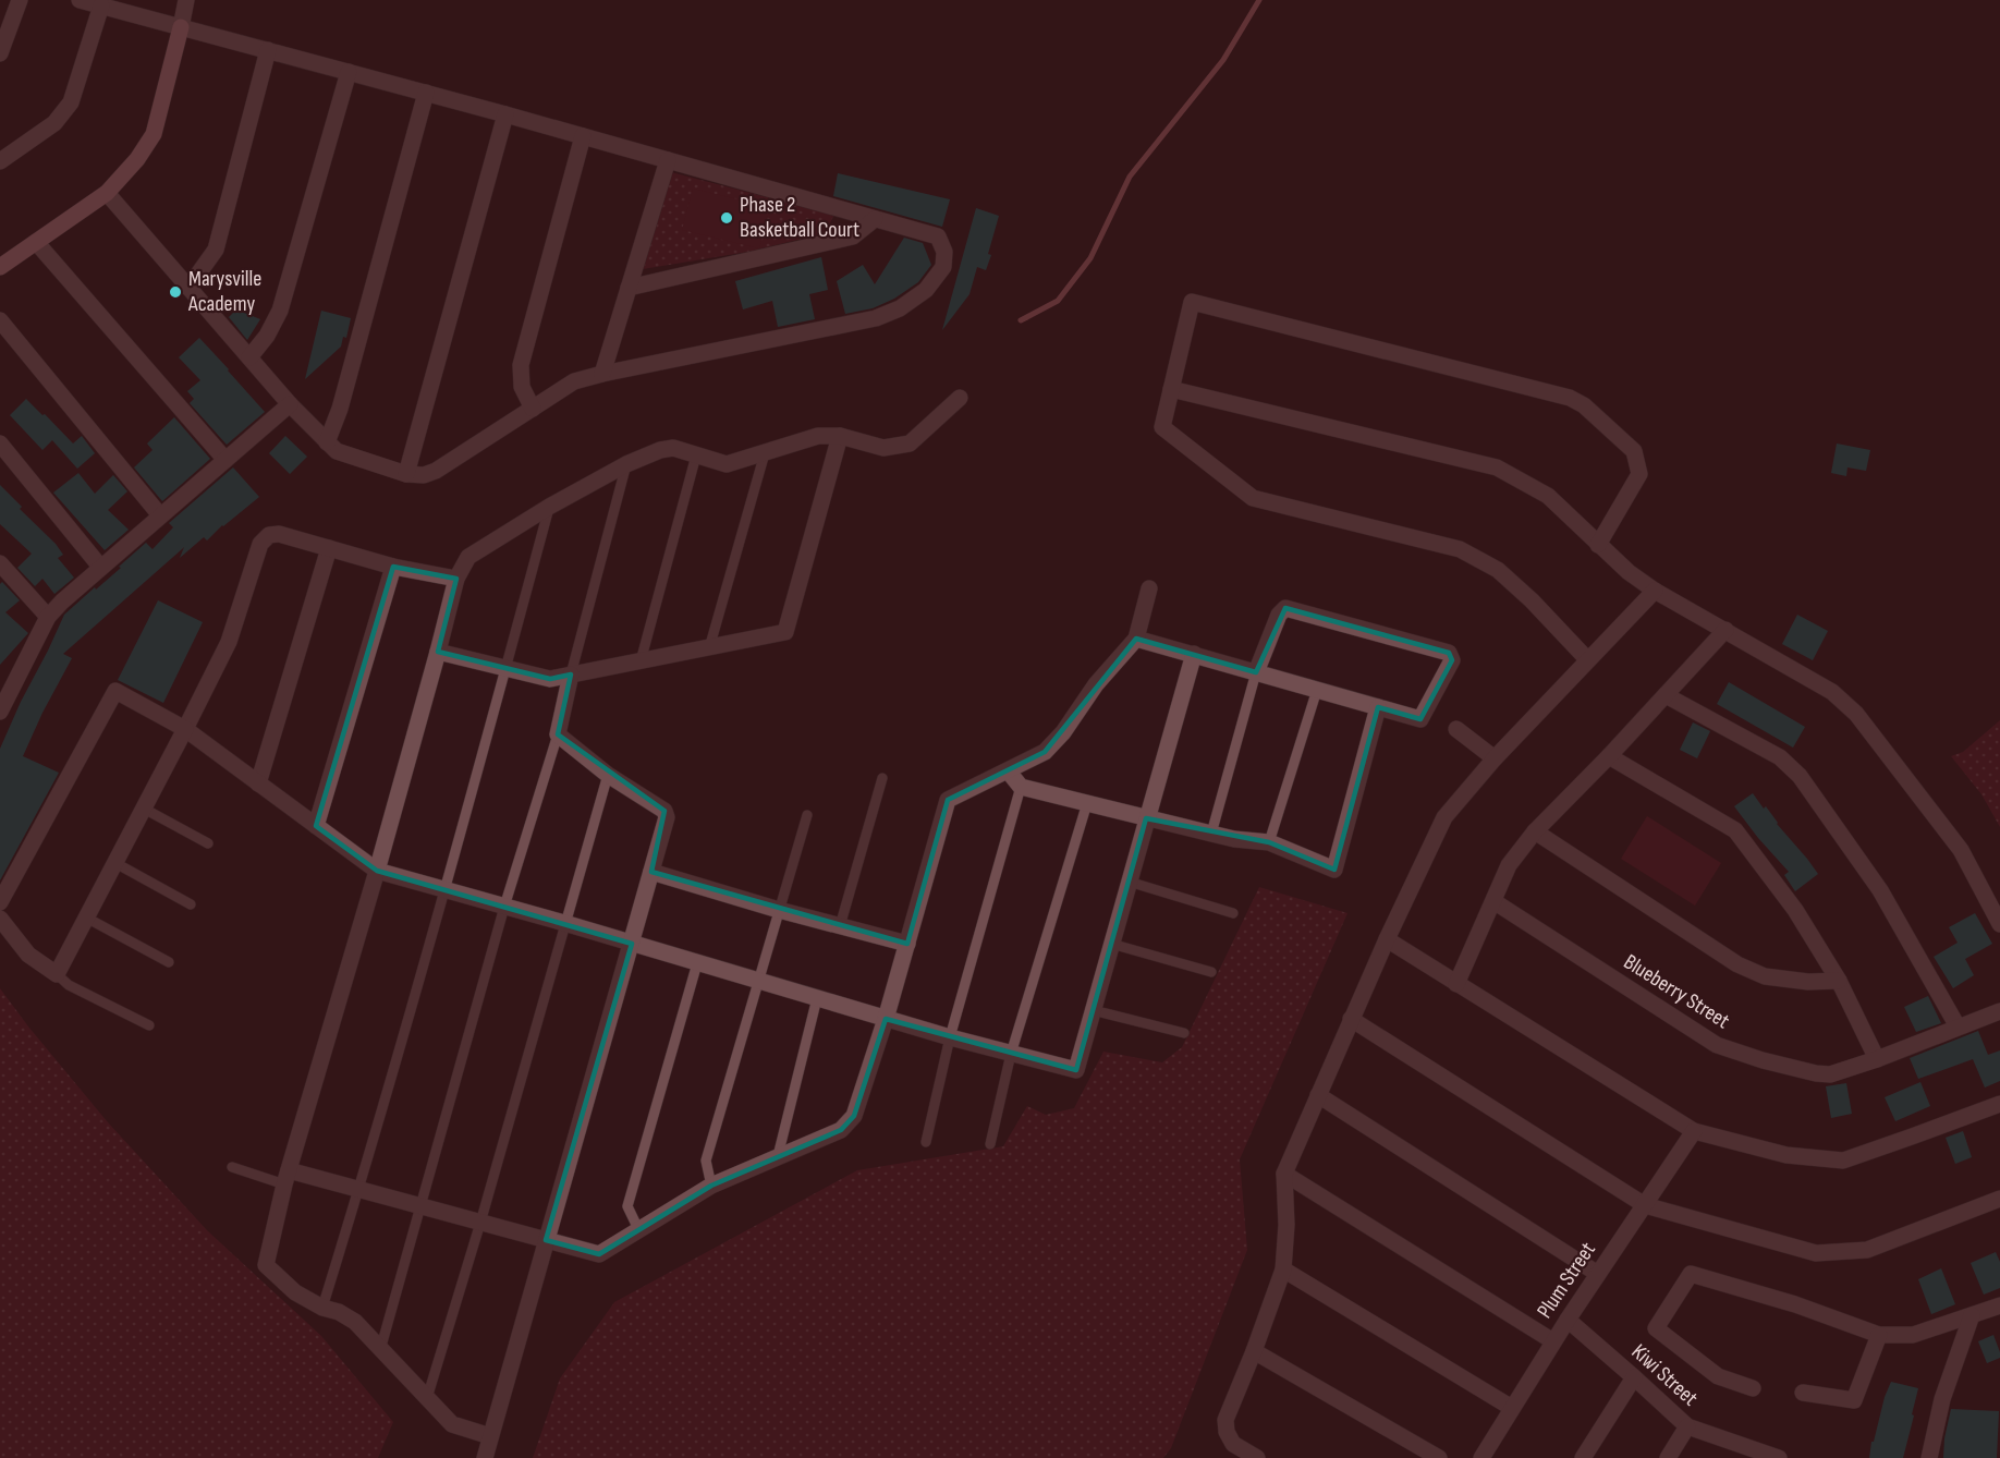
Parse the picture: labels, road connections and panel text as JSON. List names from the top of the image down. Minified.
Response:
{"streets":{"street":["Blueberry Street","Plum Street","Kiwi Street"]},"crossings":[["Plum Street","Kiwi Street"]],"places":["Phase 2 Basketball Court","Marysville Academy"]}
